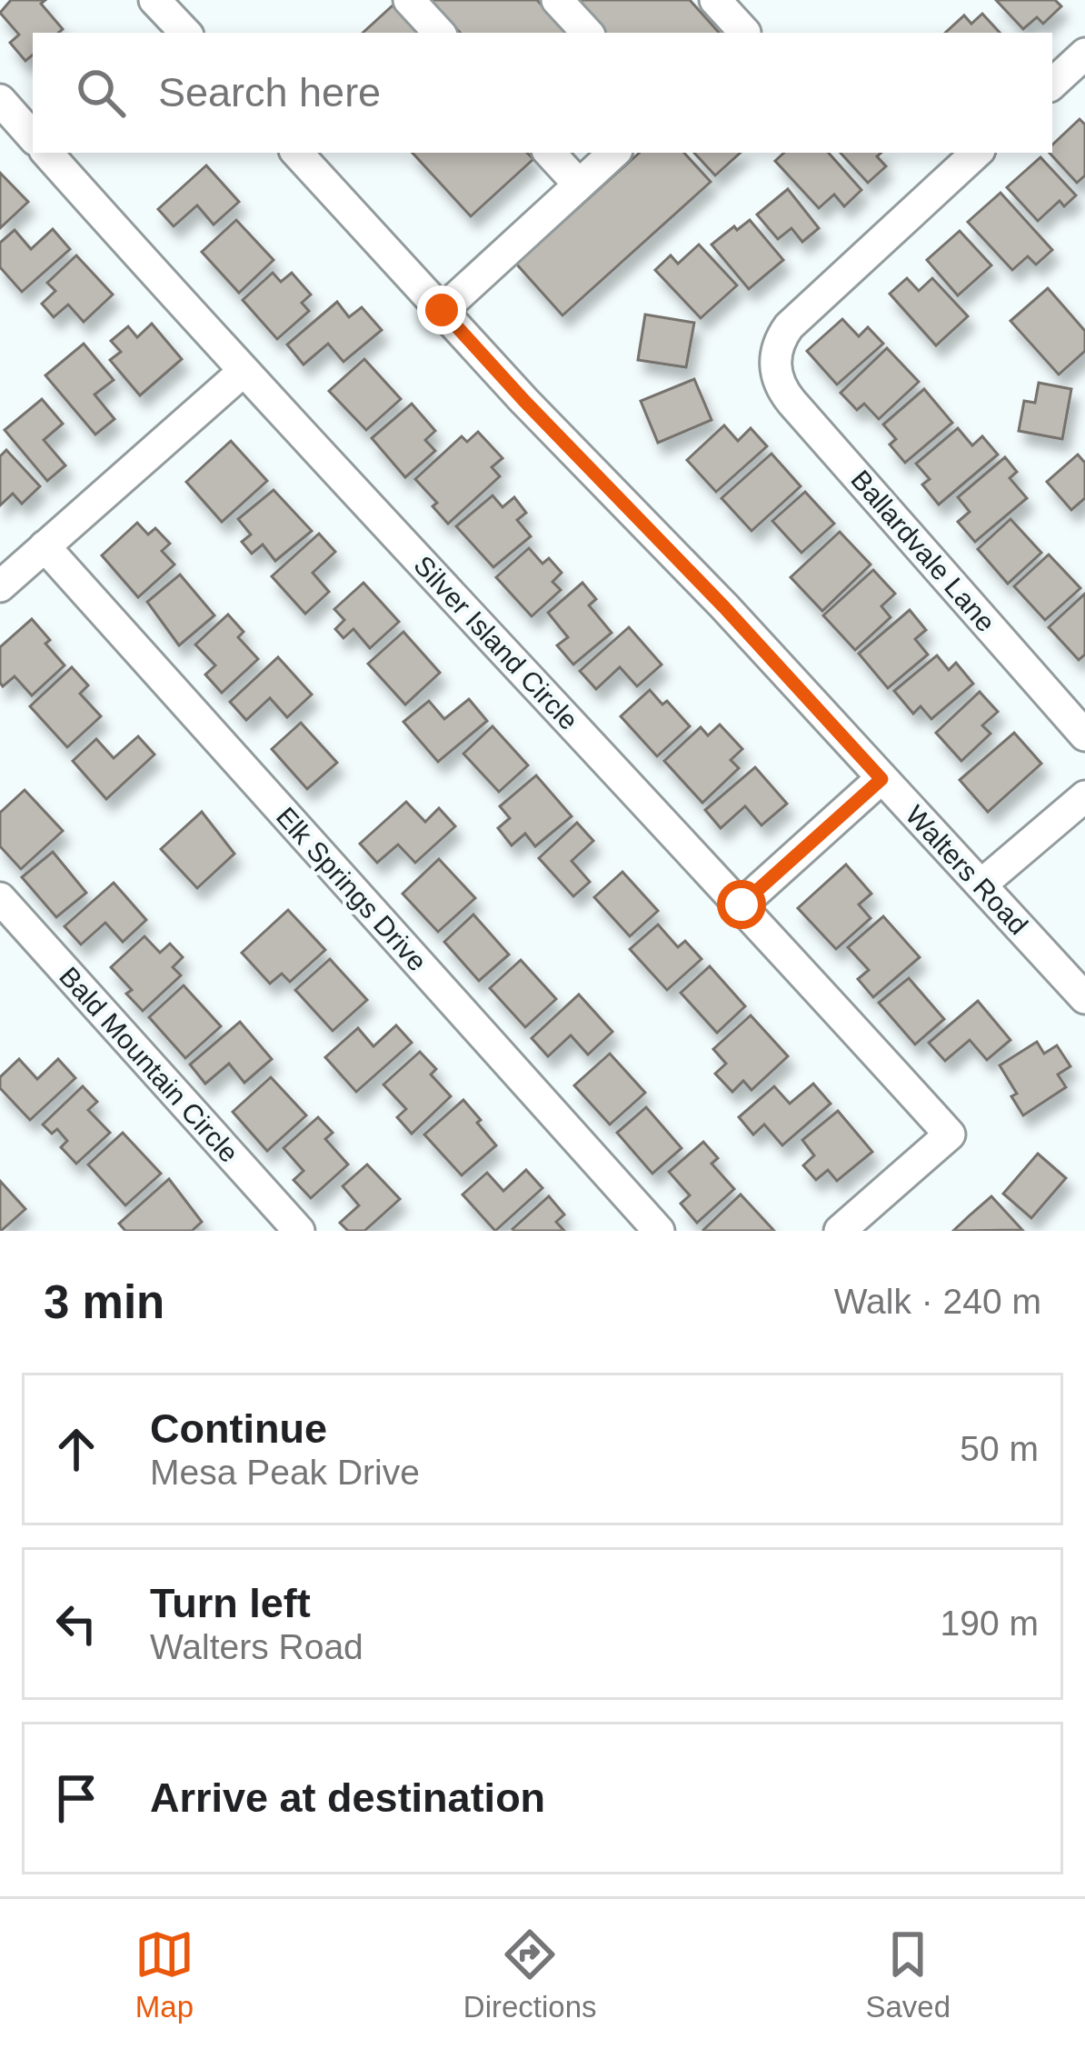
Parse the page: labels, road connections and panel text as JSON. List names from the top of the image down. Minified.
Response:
{"streets":{"street":["Ballardvale Lane","Silver Island Circle","Walters Road","Elk Springs Drive","Bald Mountain Circle"]},"page":{"search":"Search here","heading":["3 min","Walk · 240 m"],"list":[["Continue","Mesa Peak Drive","50 m"],["Turn left","Walters Road","190 m"],"Arrive at destination"],"nav":["Map","Directions","Saved"]}}
